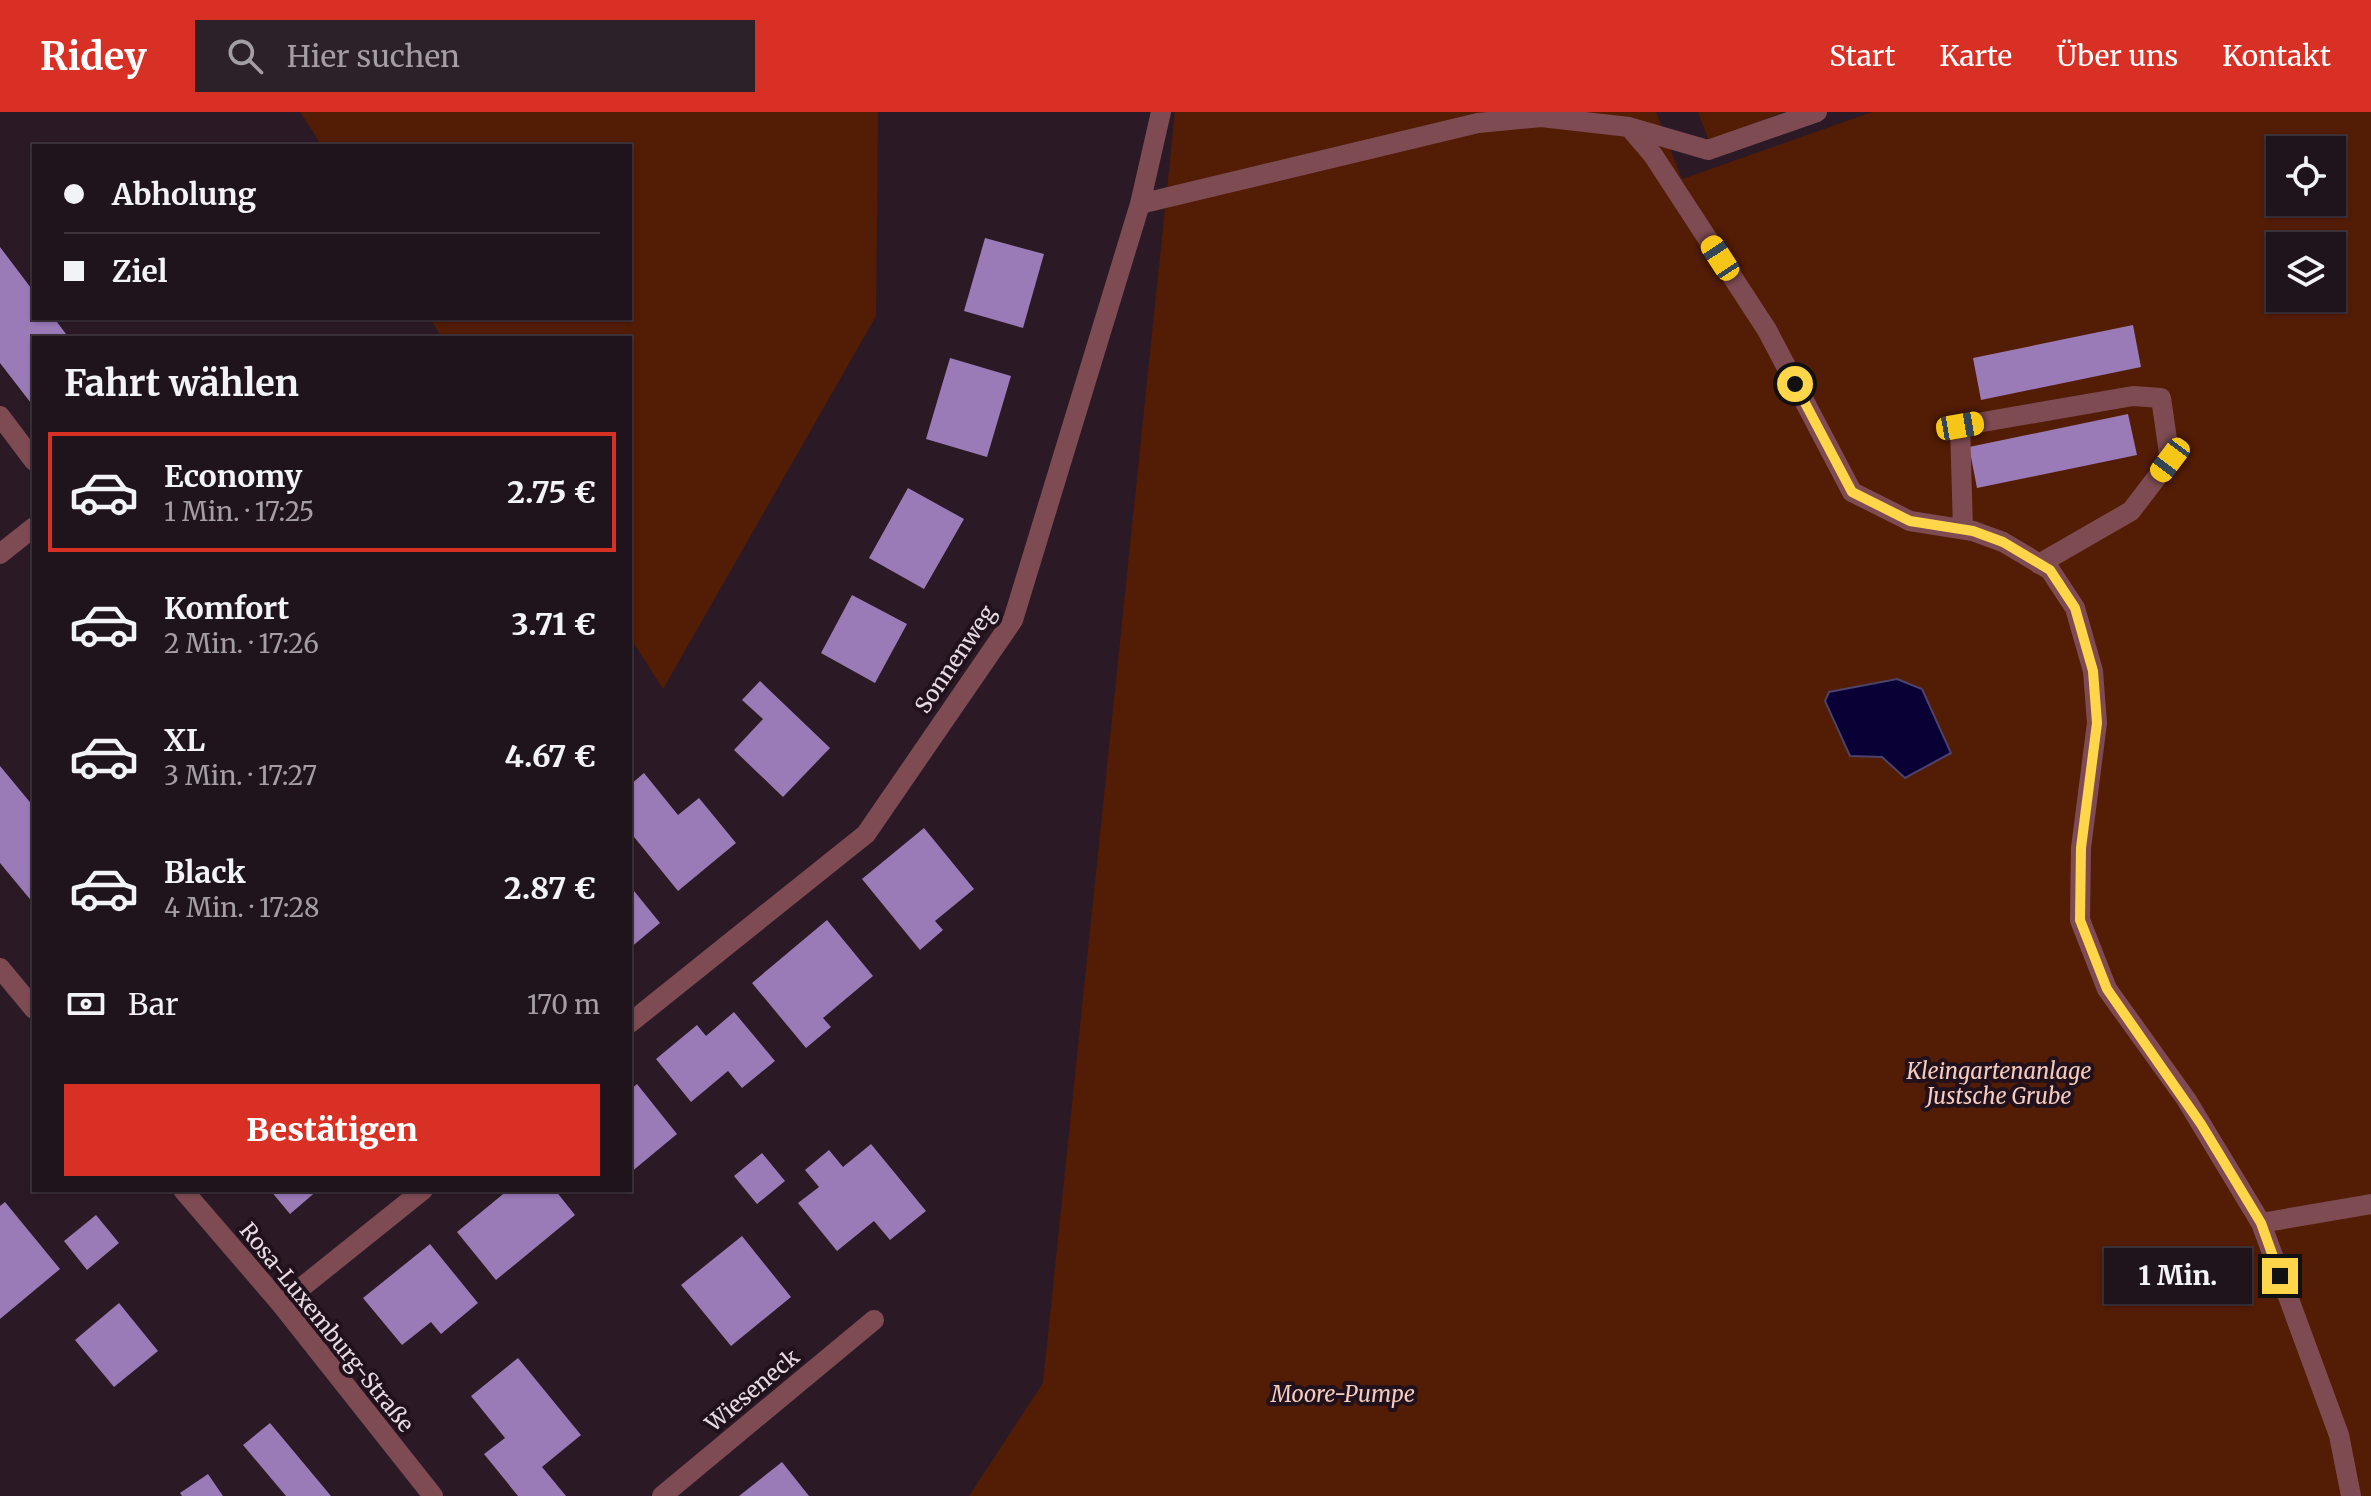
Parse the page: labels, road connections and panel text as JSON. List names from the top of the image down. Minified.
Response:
{"streets":{"street":["Sonnenweg","Rosa-Luxemburg-Straße","Wieseneck"]},"parks":["Kleingartenanlage Justsche Grube","Moore-Pumpe"],"page":{"header":"Ridey","search":"Hier suchen","nav":["Start","Karte","Über uns","Kontakt"],"banner":["Abholung","Ziel"],"heading":"Fahrt wählen","list":[{"name":"Economy","note":"1 Min. · 17:25","value":"2.75 €"},{"name":"Komfort","note":"2 Min. · 17:26","value":"3.71 €"},{"name":"XL","note":"3 Min. · 17:27","value":"4.67 €"},{"name":"Black","note":"4 Min. · 17:28","value":"2.87 €"}],"pay":["Bar","170 m"],"buttons":"Bestätigen","bubble":"1 Min."}}
